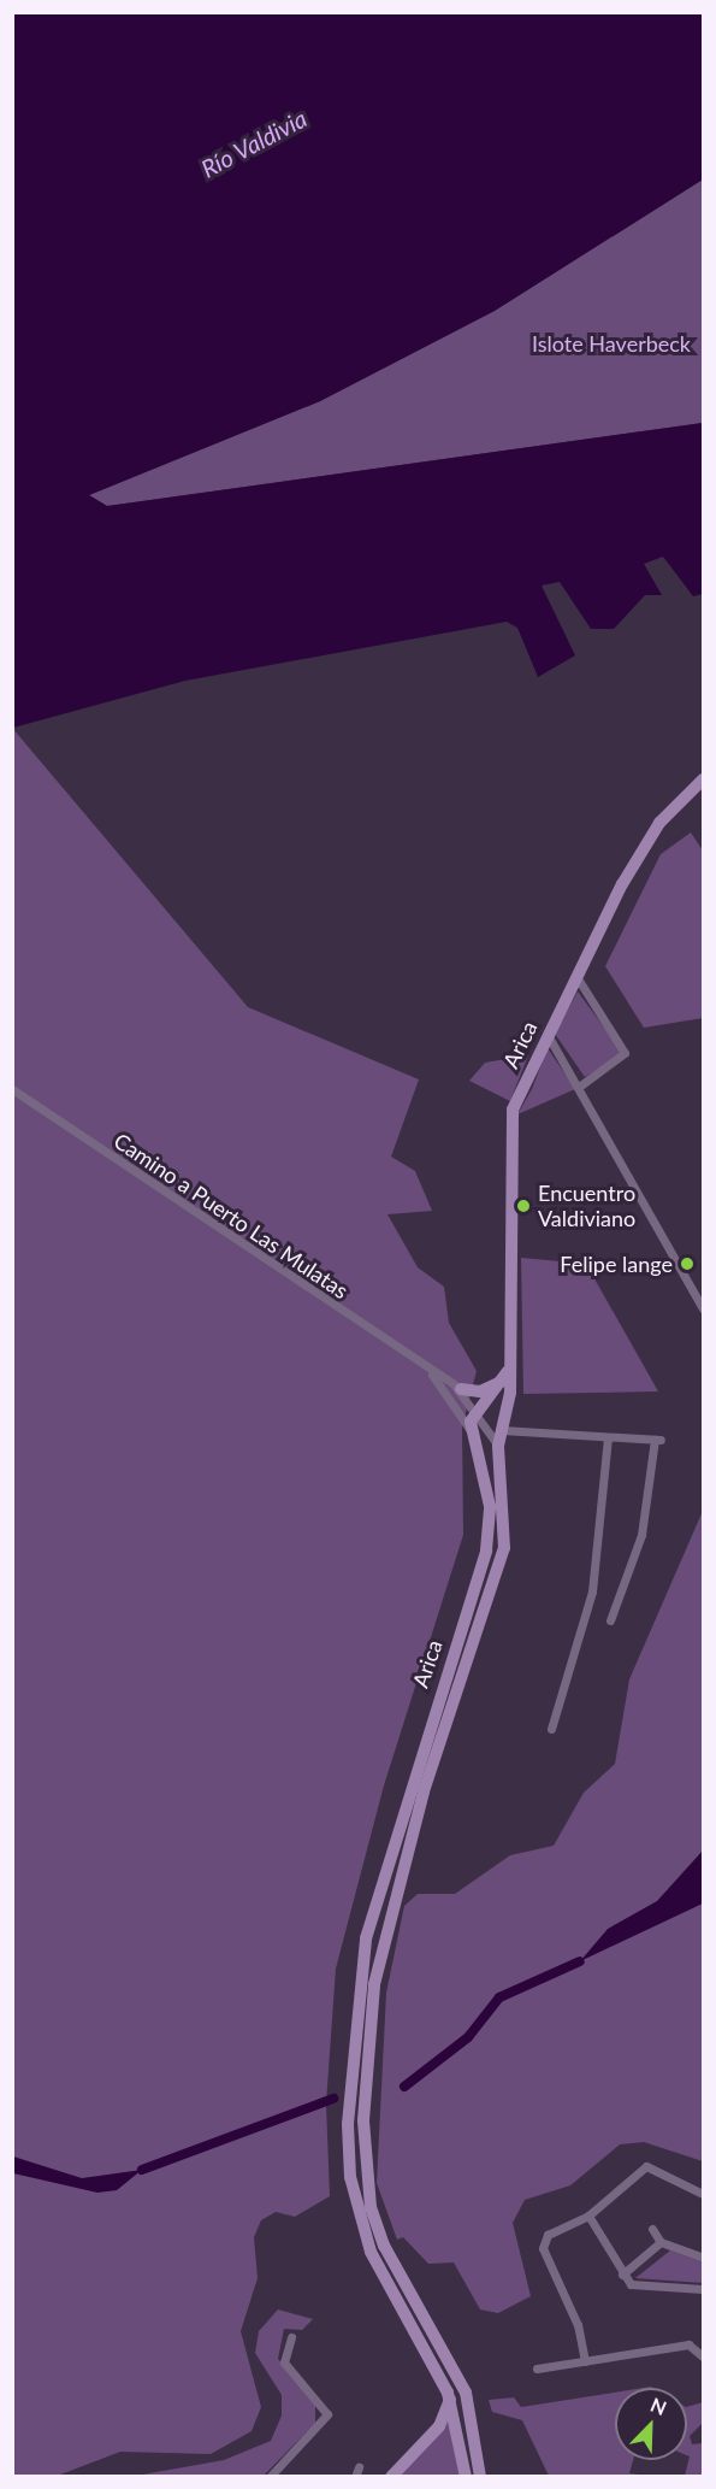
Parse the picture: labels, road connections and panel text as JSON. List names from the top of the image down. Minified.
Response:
{"streets":{"main road":["Arica"],"street":["Camino a Puerto Las Mulatas"]},"crossings":[["Arica","Camino a Puerto Las Mulatas"]],"water":["Río Valdivia"],"parks":["Islote Haverbeck"],"places":["Encuentro Valdiviano","Felipe lange"],"north":"top right"}
